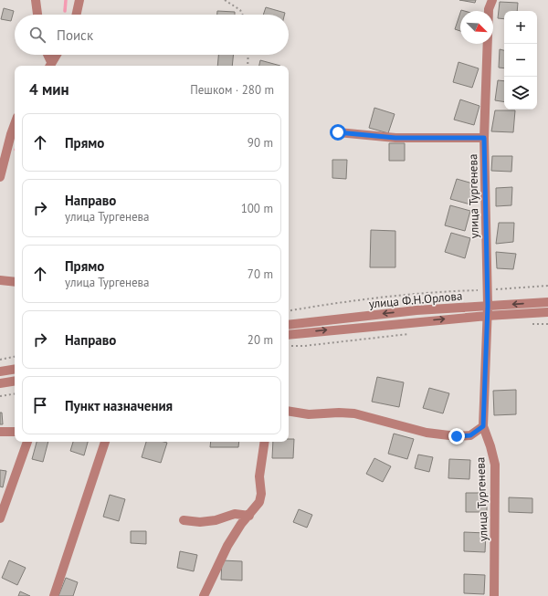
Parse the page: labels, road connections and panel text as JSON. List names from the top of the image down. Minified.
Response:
{"streets":{"street":["улица Тургенева","улица Ф.Н.Орлова"]},"crossings":[["улица Тургенева","улица Ф.Н.Орлова"]],"north":"bottom right","page":{"map_buttons":["+","−"],"search":"Поиск","heading":["4 мин","Пешком · 280 m"],"list":[["Прямо","90 m"],["Направо","улица Тургенева","100 m"],["Прямо","улица Тургенева","70 m"],["Направо","20 m"],"Пункт назначения"]}}
